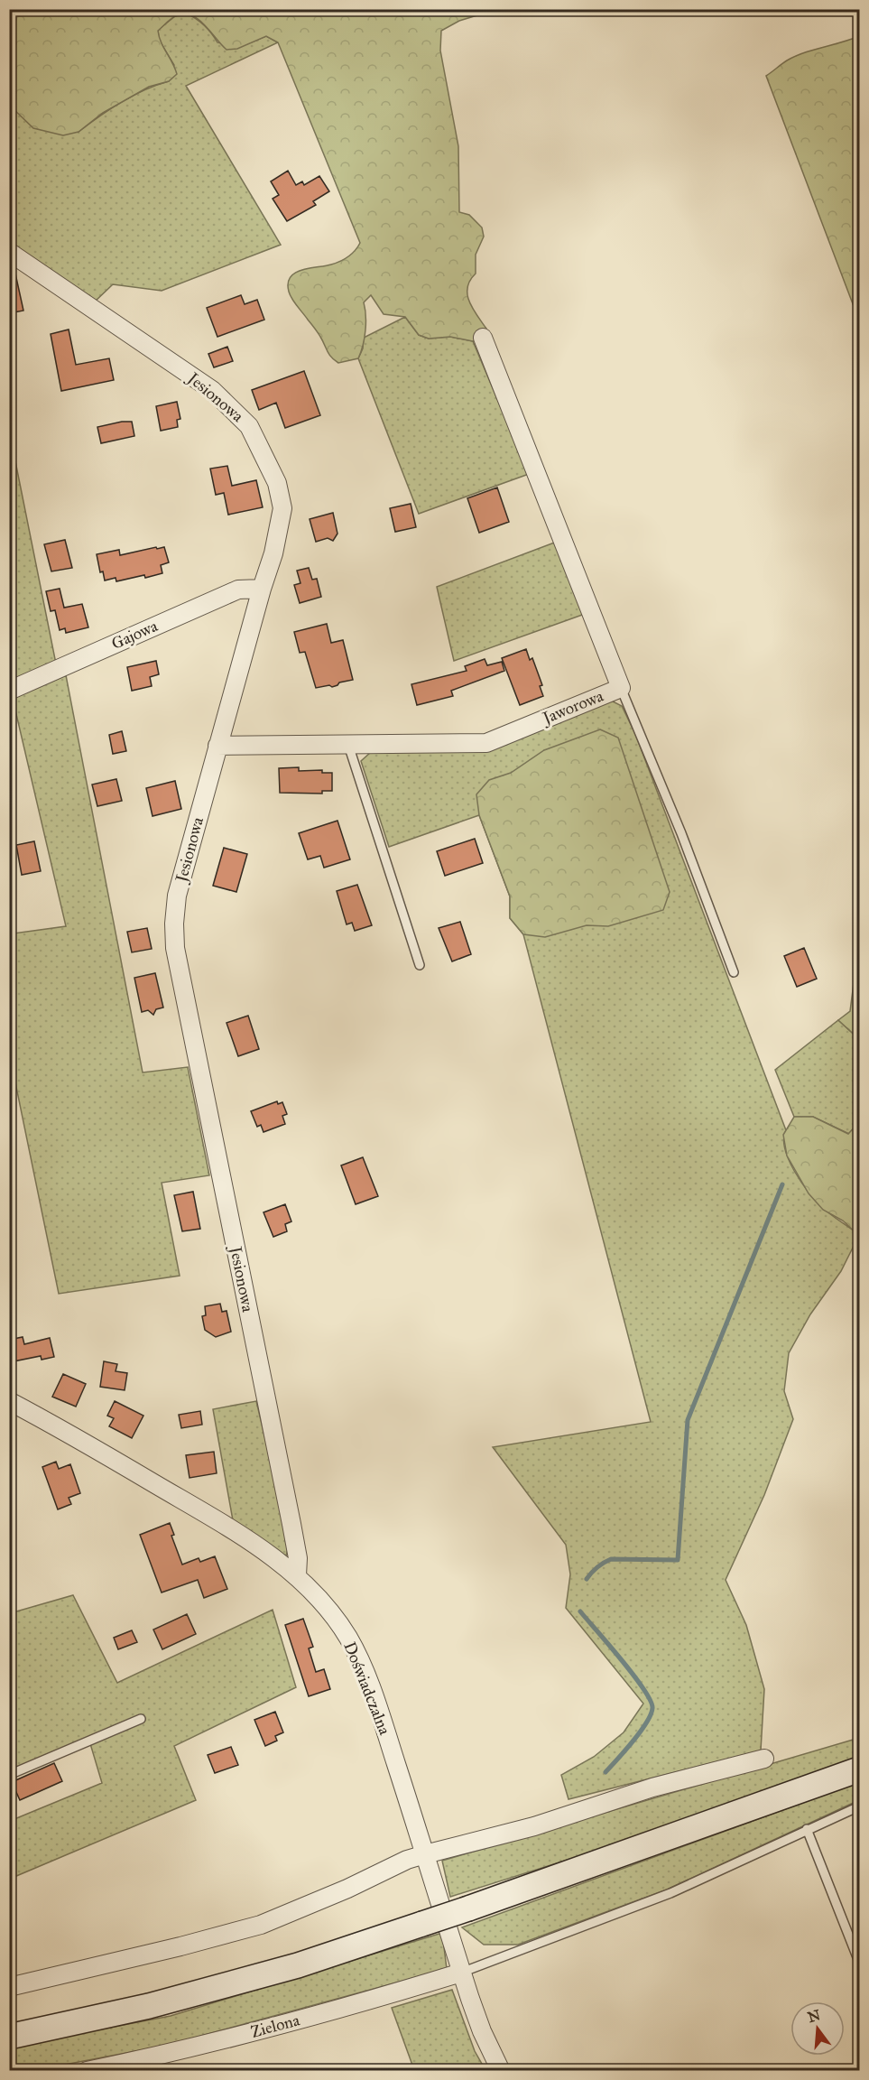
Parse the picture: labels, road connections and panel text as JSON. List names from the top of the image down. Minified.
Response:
{"streets":{"street":["Jesionowa","Gajowa","Jaworowa","Doświadczalna","Zielona"]},"crossings":[["Jesionowa","Gajowa"],["Jesionowa","Jaworowa"],["Jesionowa","Doświadczalna"],["Doświadczalna","Zielona"]],"north":"top"}
